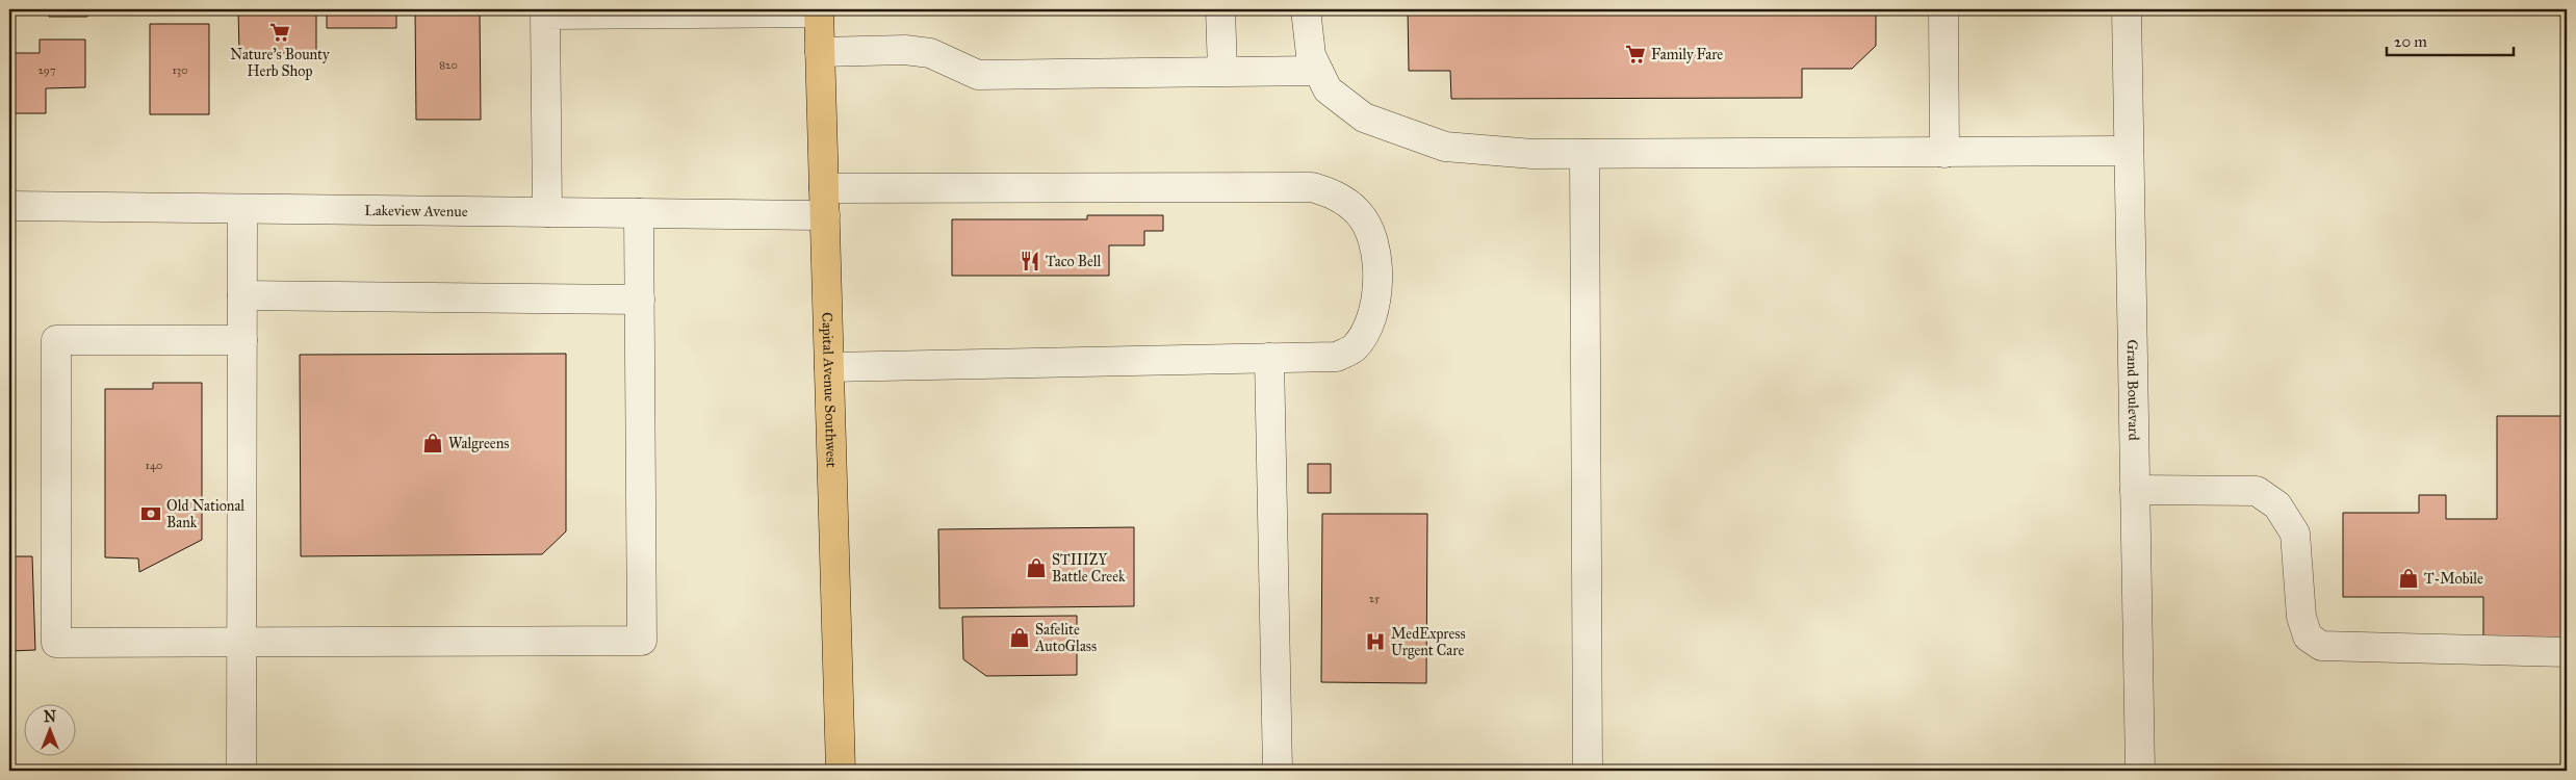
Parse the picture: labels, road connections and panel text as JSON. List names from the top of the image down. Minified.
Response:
{"streets":{"main road":["Capital Avenue Southwest"],"street":["Lakeview Avenue","Grand Boulevard"]},"crossings":[["Lakeview Avenue","Capital Avenue Southwest"]],"places":{"supermarket":["Nature's Bounty Herb Shop","Family Fare"],"restaurant":["Taco Bell"],"shop":["Walgreens","STIIIZY Battle Creek","T-Mobile","Safelite AutoGlass"],"bank":["Old National Bank"],"hospital":["MedExpress Urgent Care"]},"house_numbers":["820","297","130","140","25"],"scale_bar":"20 m","north":"top"}
